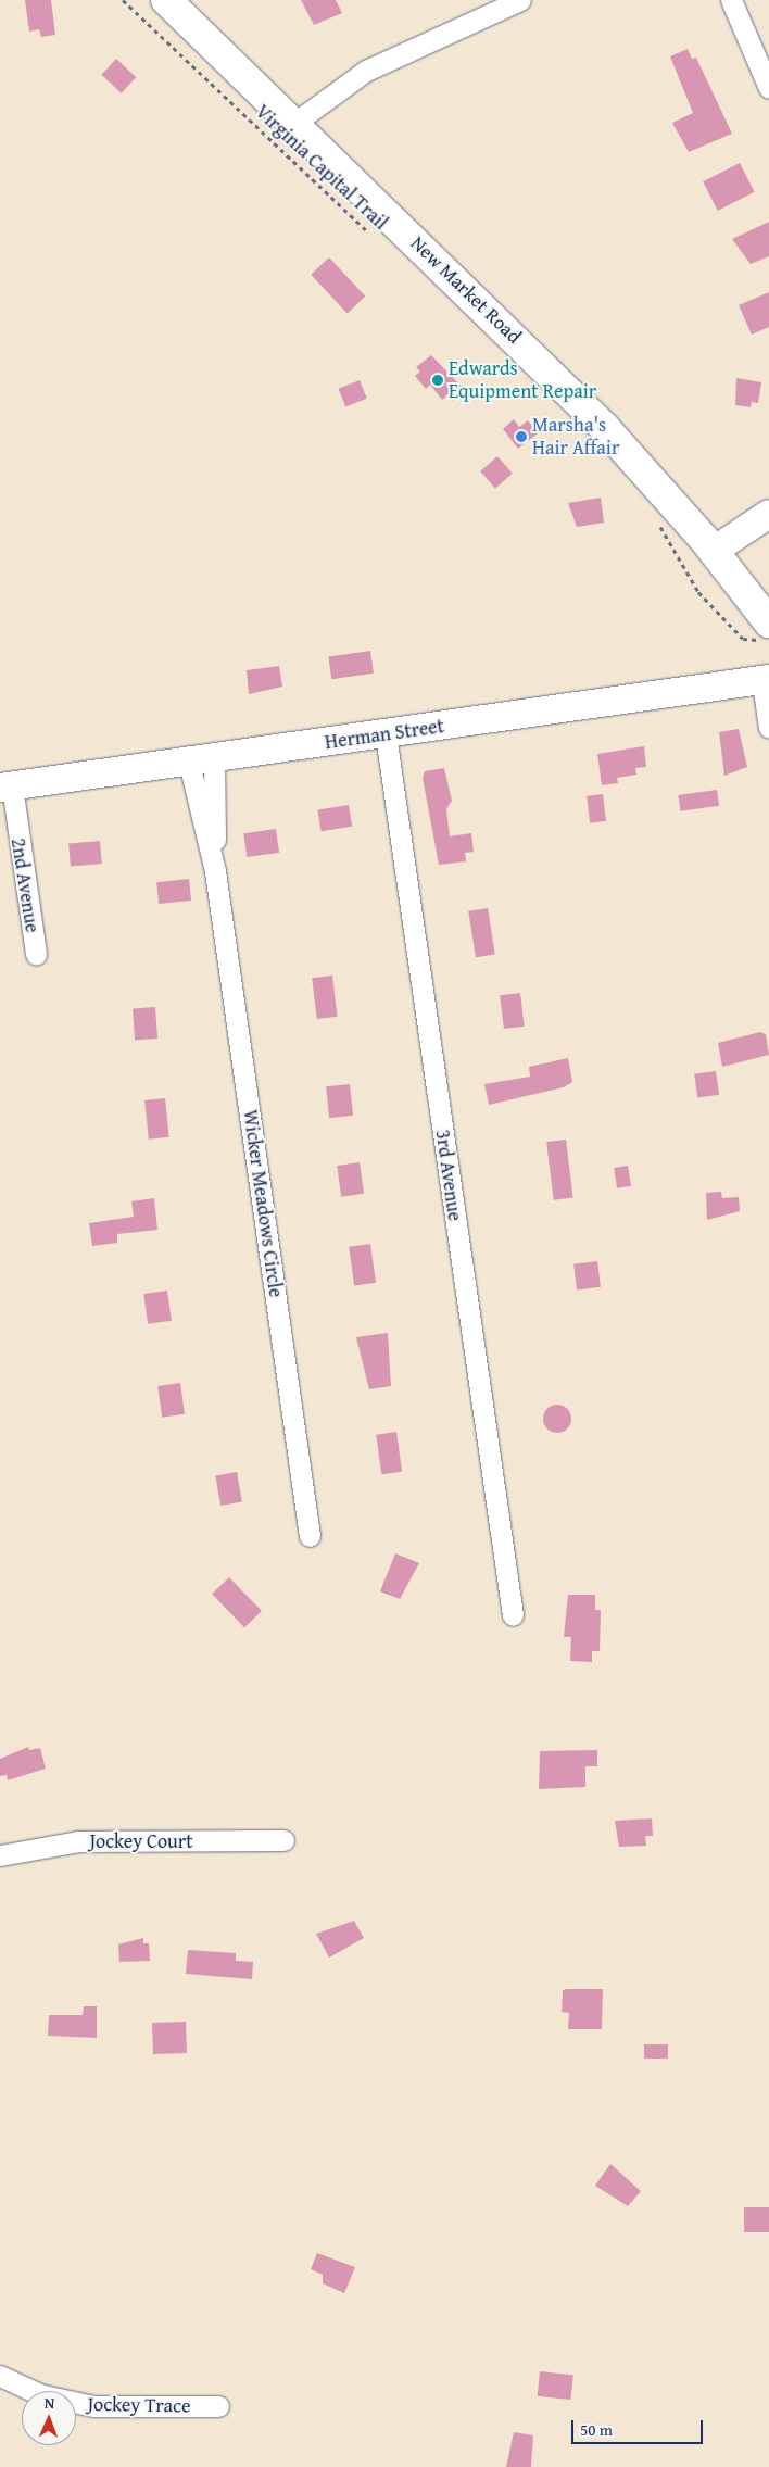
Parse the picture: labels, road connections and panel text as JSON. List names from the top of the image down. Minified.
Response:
{"streets":{"main road":["New Market Road"],"street":["Herman Street","2nd Avenue","3rd Avenue","Wicker Meadows Circle","Jockey Court","Jockey Trace"],"path":["Virginia Capital Trail"]},"crossings":[["Herman Street","2nd Avenue"],["Herman Street","3rd Avenue"],["Herman Street","Wicker Meadows Circle"]],"places":["Edwards Equipment Repair","Marsha's Hair Affair"],"scale_bar":"50 m","north":"top"}
